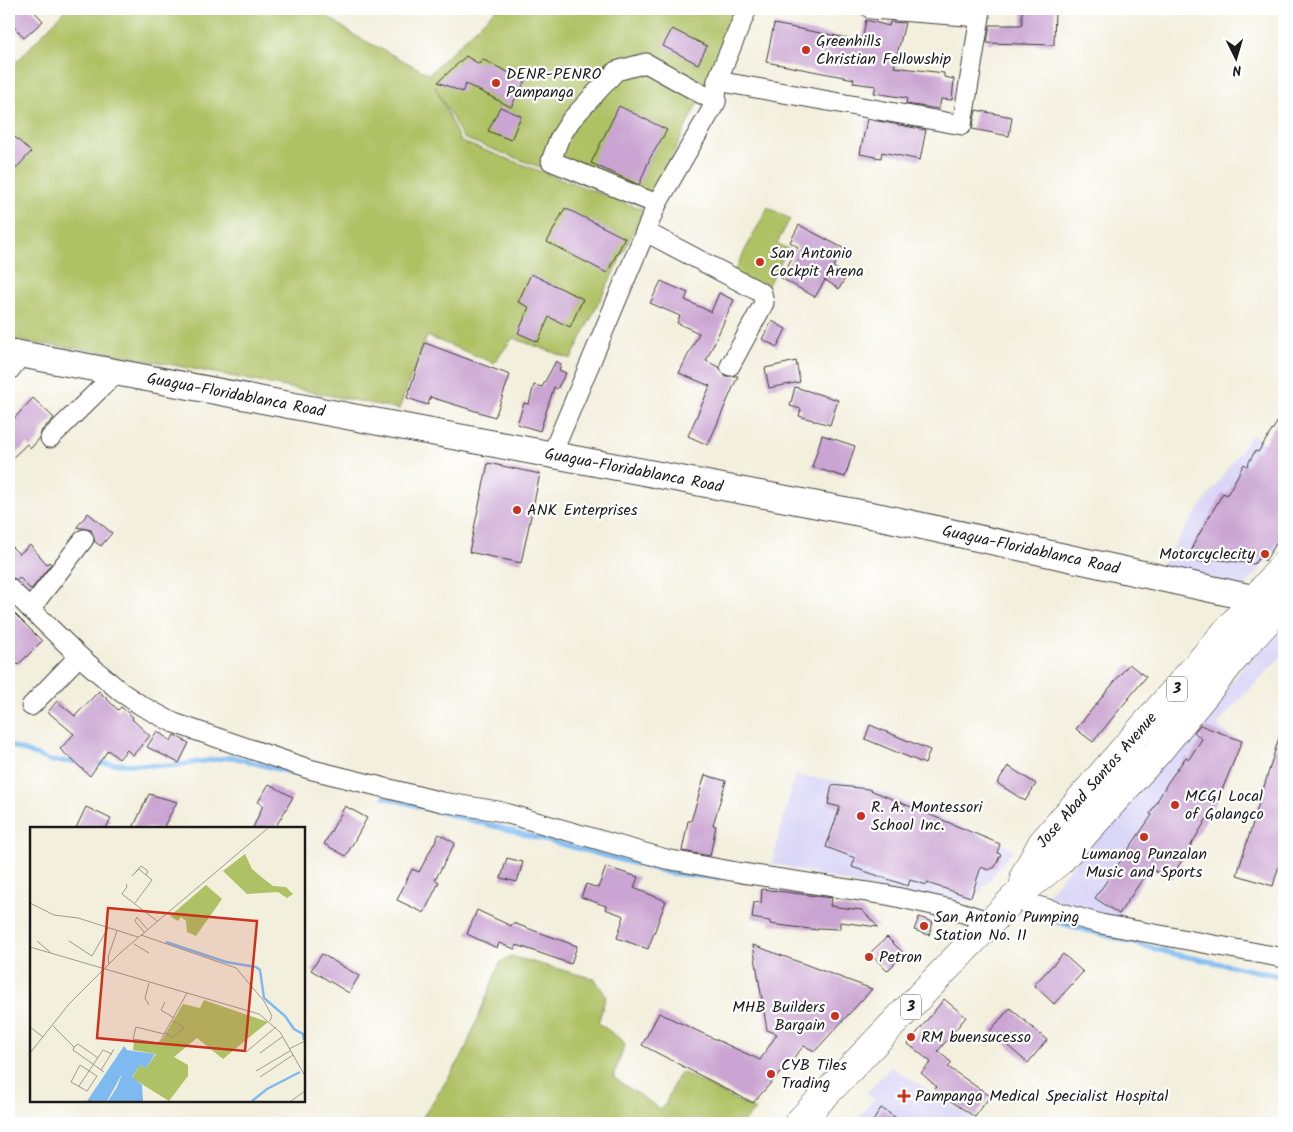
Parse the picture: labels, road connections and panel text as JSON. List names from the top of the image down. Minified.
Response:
{"streets":{"highway":["3","Jose Abad Santos Avenue"],"main road":["Guagua-Floridablanca Road"]},"crossings":[["Guagua-Floridablanca Road","Jose Abad Santos Avenue"]],"places":{"other":["Greenhills Christian Fellowship","DENR-PENRO Pampanga","San Antonio Cockpit Arena","ANK Enterprises","Motorcyclecity","MCGI Local of Golangco","R. A. Montessori School Inc.","Lumanog Punzalan Music and Sports","San Antonio Pumping Station No. 11","Petron","MHB Builders Bargain","RM buensucesso","CYB Tiles Trading"],"health":["Pampanga Medical Specialist Hospital"]},"north":"bottom"}
